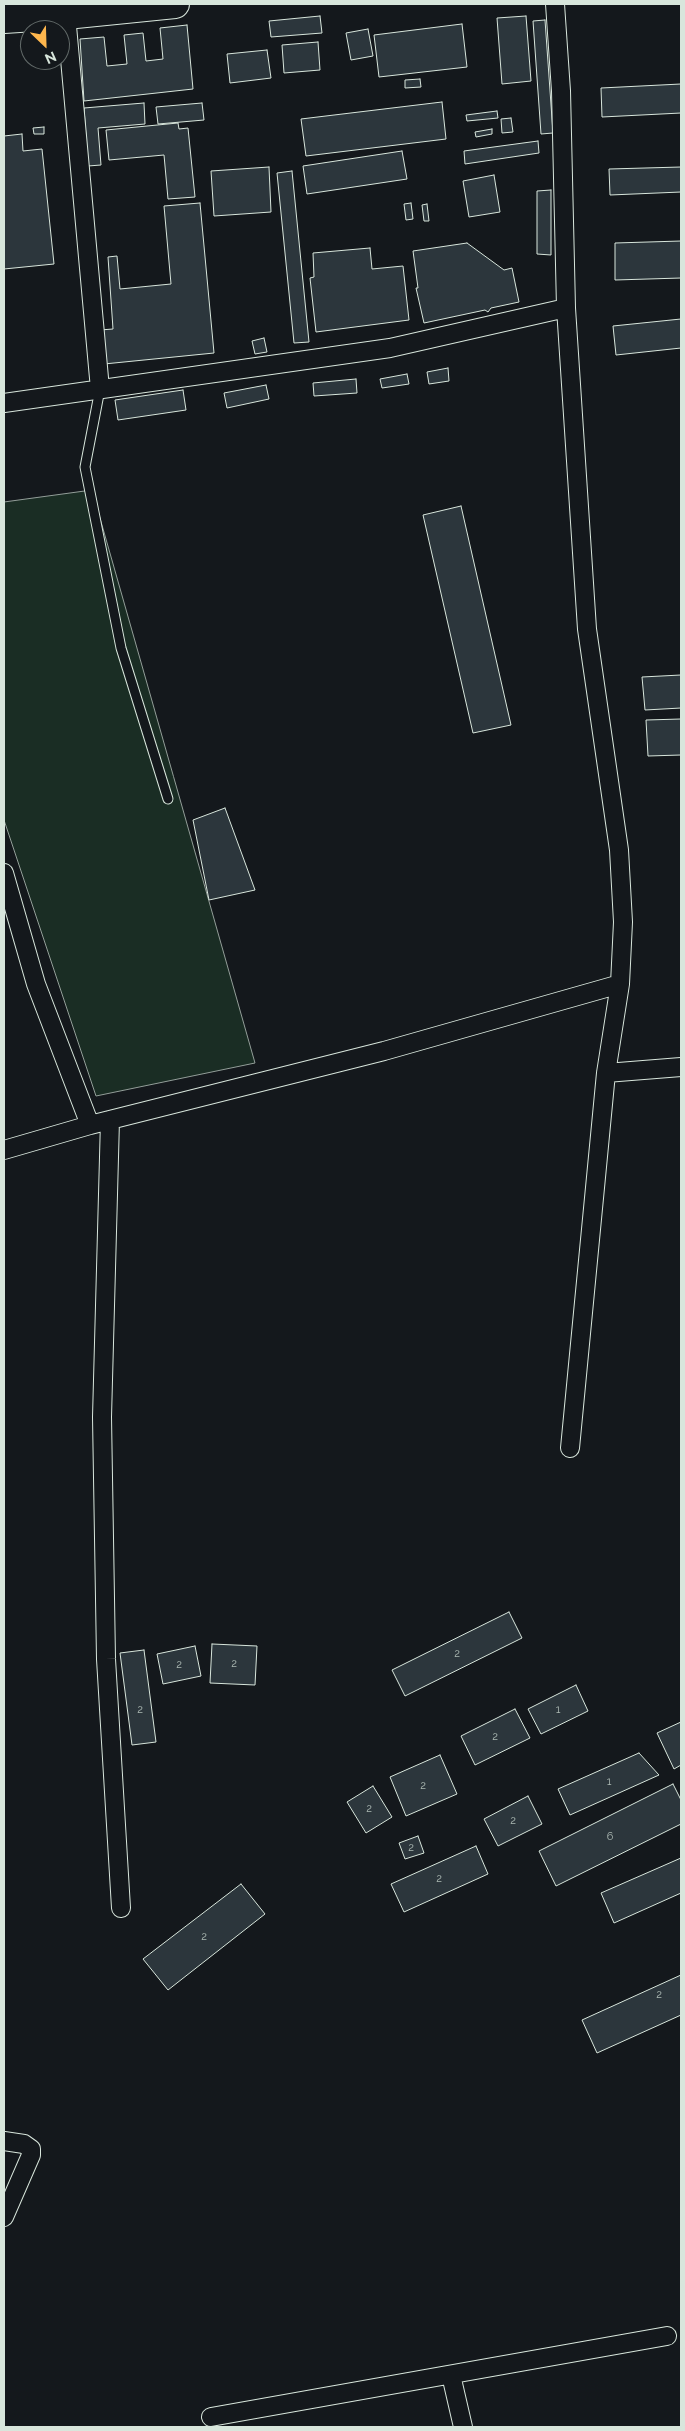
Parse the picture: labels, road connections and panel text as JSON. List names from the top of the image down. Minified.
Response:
{"house_numbers":["2","2","2","2","1","2","1","2","2","2","6","2","2","2","2"],"north":"bottom right"}
